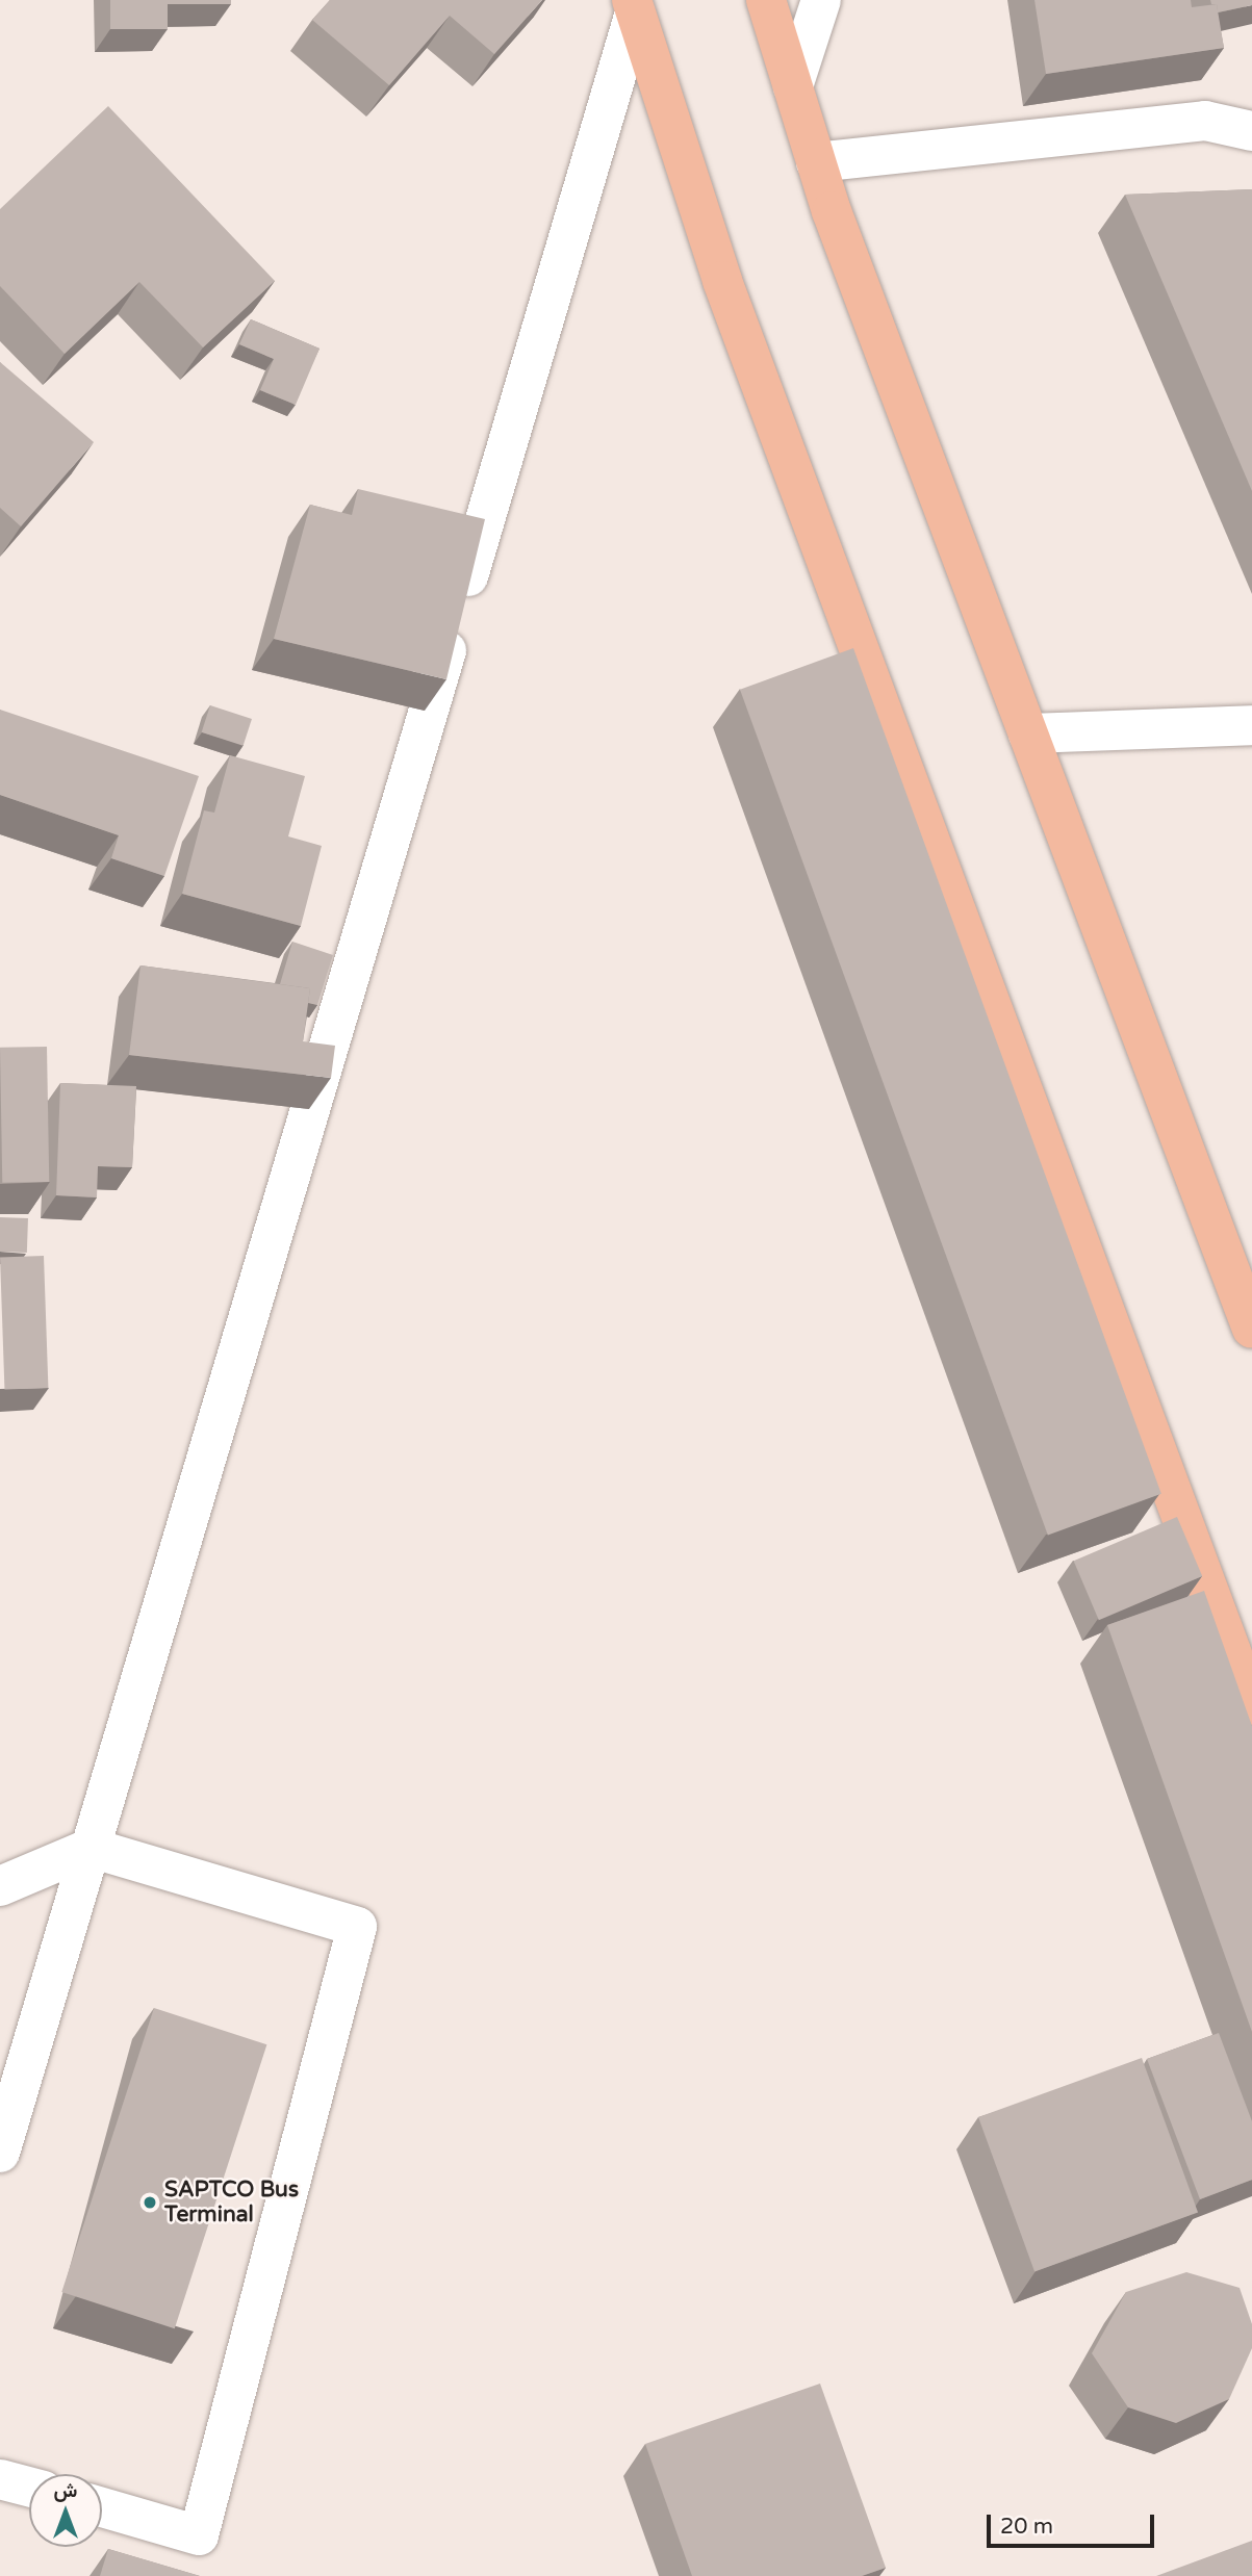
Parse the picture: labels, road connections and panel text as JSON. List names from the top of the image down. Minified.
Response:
{"places":["SAPTCO Bus Terminal"],"scale_bar":"20 m","north":"top"}
